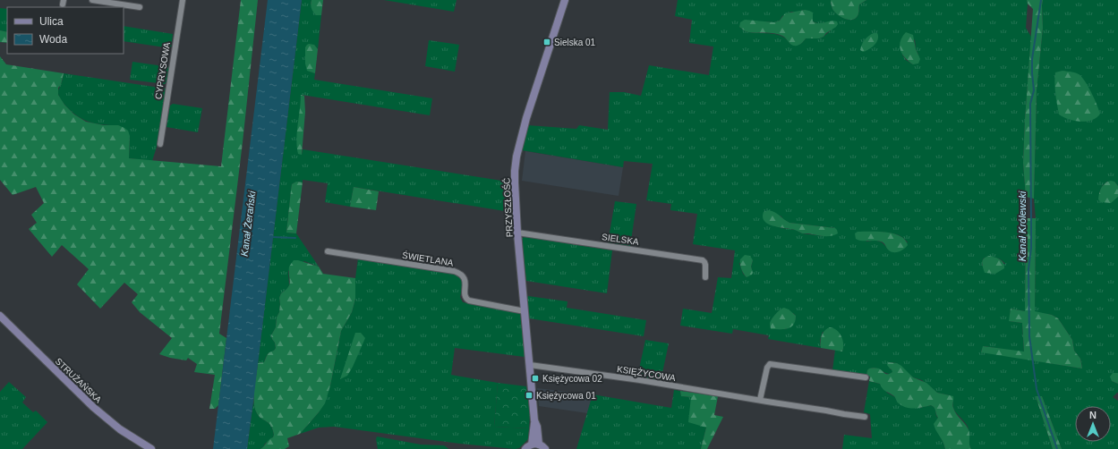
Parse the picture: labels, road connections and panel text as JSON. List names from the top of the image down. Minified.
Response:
{"streets":{"street":["CYPRYSOWA","PRZYSZŁOŚĆ","SIELSKA","ŚWIETLANA","KSIĘŻYCOWA","STRUŻAŃSKA"]},"crossings":[["PRZYSZŁOŚĆ","SIELSKA"],["PRZYSZŁOŚĆ","ŚWIETLANA"],["PRZYSZŁOŚĆ","KSIĘŻYCOWA"]],"water":["Kanał Żerański","Kanał Królewski"],"places":{"transit":["Sielska 01","Księżycowa 02","Księżycowa 01"]},"legend":["Ulica","Woda"],"north":"top"}
